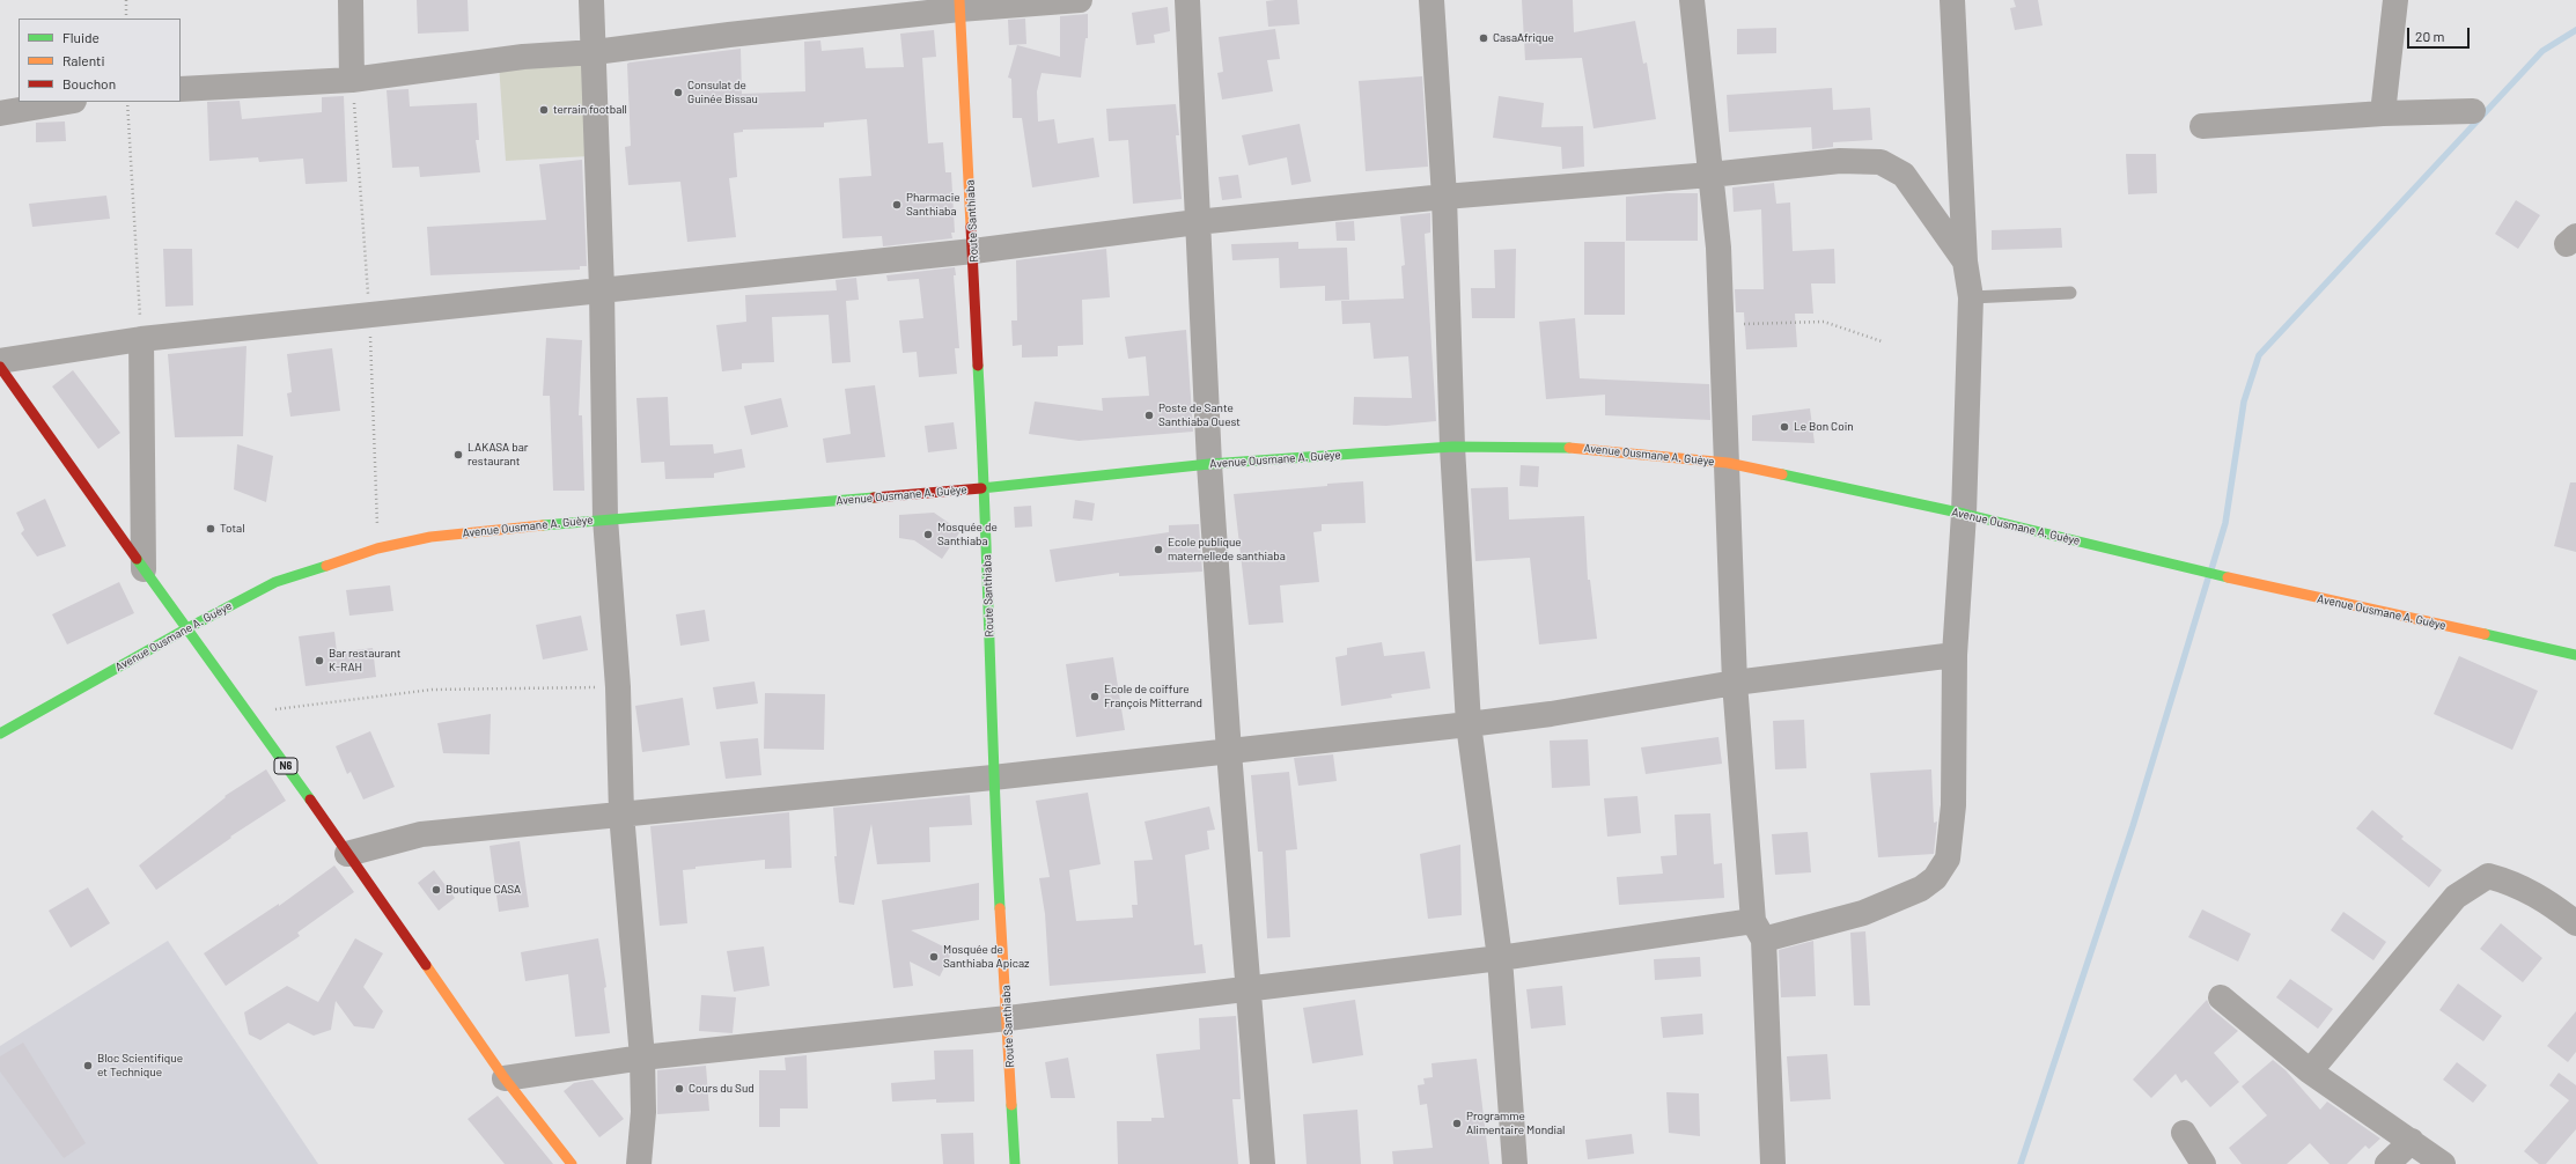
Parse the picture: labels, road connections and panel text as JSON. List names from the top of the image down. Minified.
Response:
{"streets":{"street":["Route Santhiaba","Avenue Ousmane A. Guèye","N6"]},"crossings":[["Route Santhiaba","Avenue Ousmane A. Guèye"],["Avenue Ousmane A. Guèye","N6"]],"places":["CasaAfrique","Consulat de Guinée Bissau","terrain football","Pharmacie Santhiaba","Poste de Sante Santhiaba Ouest","Le Bon Coin","LAKASA bar restaurant","Total","Mosquée de Santhiaba","Ecole publique maternellede santhiaba","Bar restaurant K-RAH","Ecole de coiffure François Mitterrand","Boutique CASA","Mosquée de Santhiaba Apicaz","Bloc Scientifique et Technique","Cours du Sud","Programme Alimentaire Mondial"],"legend":["Fluide","Ralenti","Bouchon"],"scale_bar":"20 m"}
